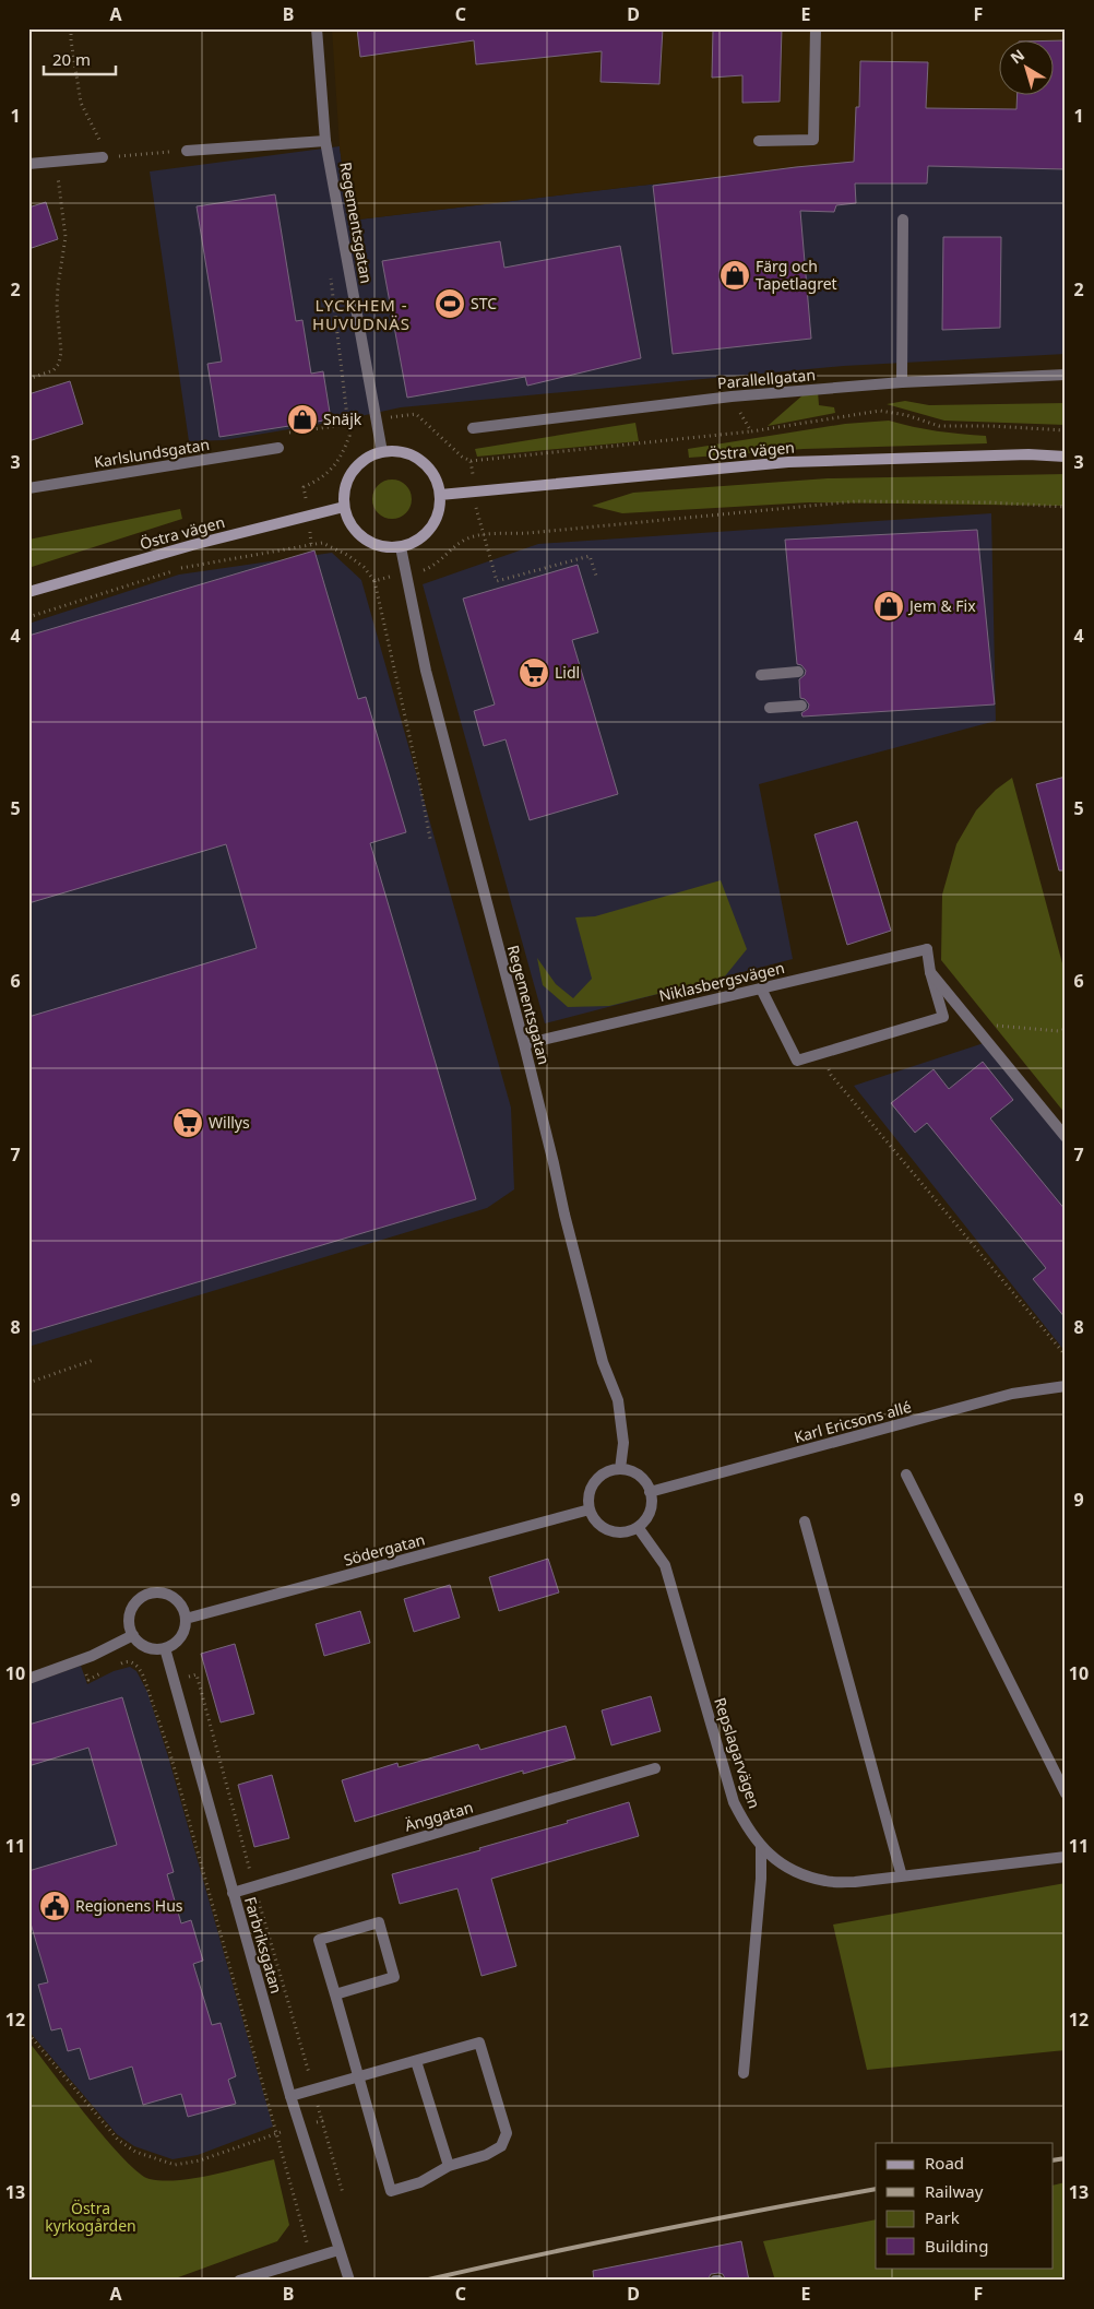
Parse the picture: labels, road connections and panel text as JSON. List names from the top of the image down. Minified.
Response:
{"streets":{"street":["Regementsgatan","Parallellgatan","Östra vägen","Karlslundsgatan","Niklasbergsvägen","Karl Ericsons allé","Södergatan","Repslagarvägen","Änggatan","Farbriksgatan"]},"crossings":[["Regementsgatan","Östra vägen"],["Regementsgatan","Niklasbergsvägen"],["Regementsgatan","Karl Ericsons allé"],["Regementsgatan","Södergatan"],["Regementsgatan","Repslagarvägen"],["Karl Ericsons allé","Södergatan"],["Karl Ericsons allé","Repslagarvägen"],["Södergatan","Repslagarvägen"],["Södergatan","Farbriksgatan"],["Änggatan","Farbriksgatan"]],"districts":["LYCKHEM - HUVUDNÄS"],"parks":["Östra kyrkogården"],"places":{"shop":["Färg och Tapetlagret","Snäjk","Jem & Fix"],"sports":["STC"],"supermarket":["Lidl","Willys"],"public building":["Regionens Hus"]},"legend":["Road","Railway","Park","Building"],"scale_bar":"20 m","north":"top left","grid":{"columns":["A","B","C","D","E","F"],"rows":["1","2","3","4","5","6","7","8","9","10","11","12","13"]}}
